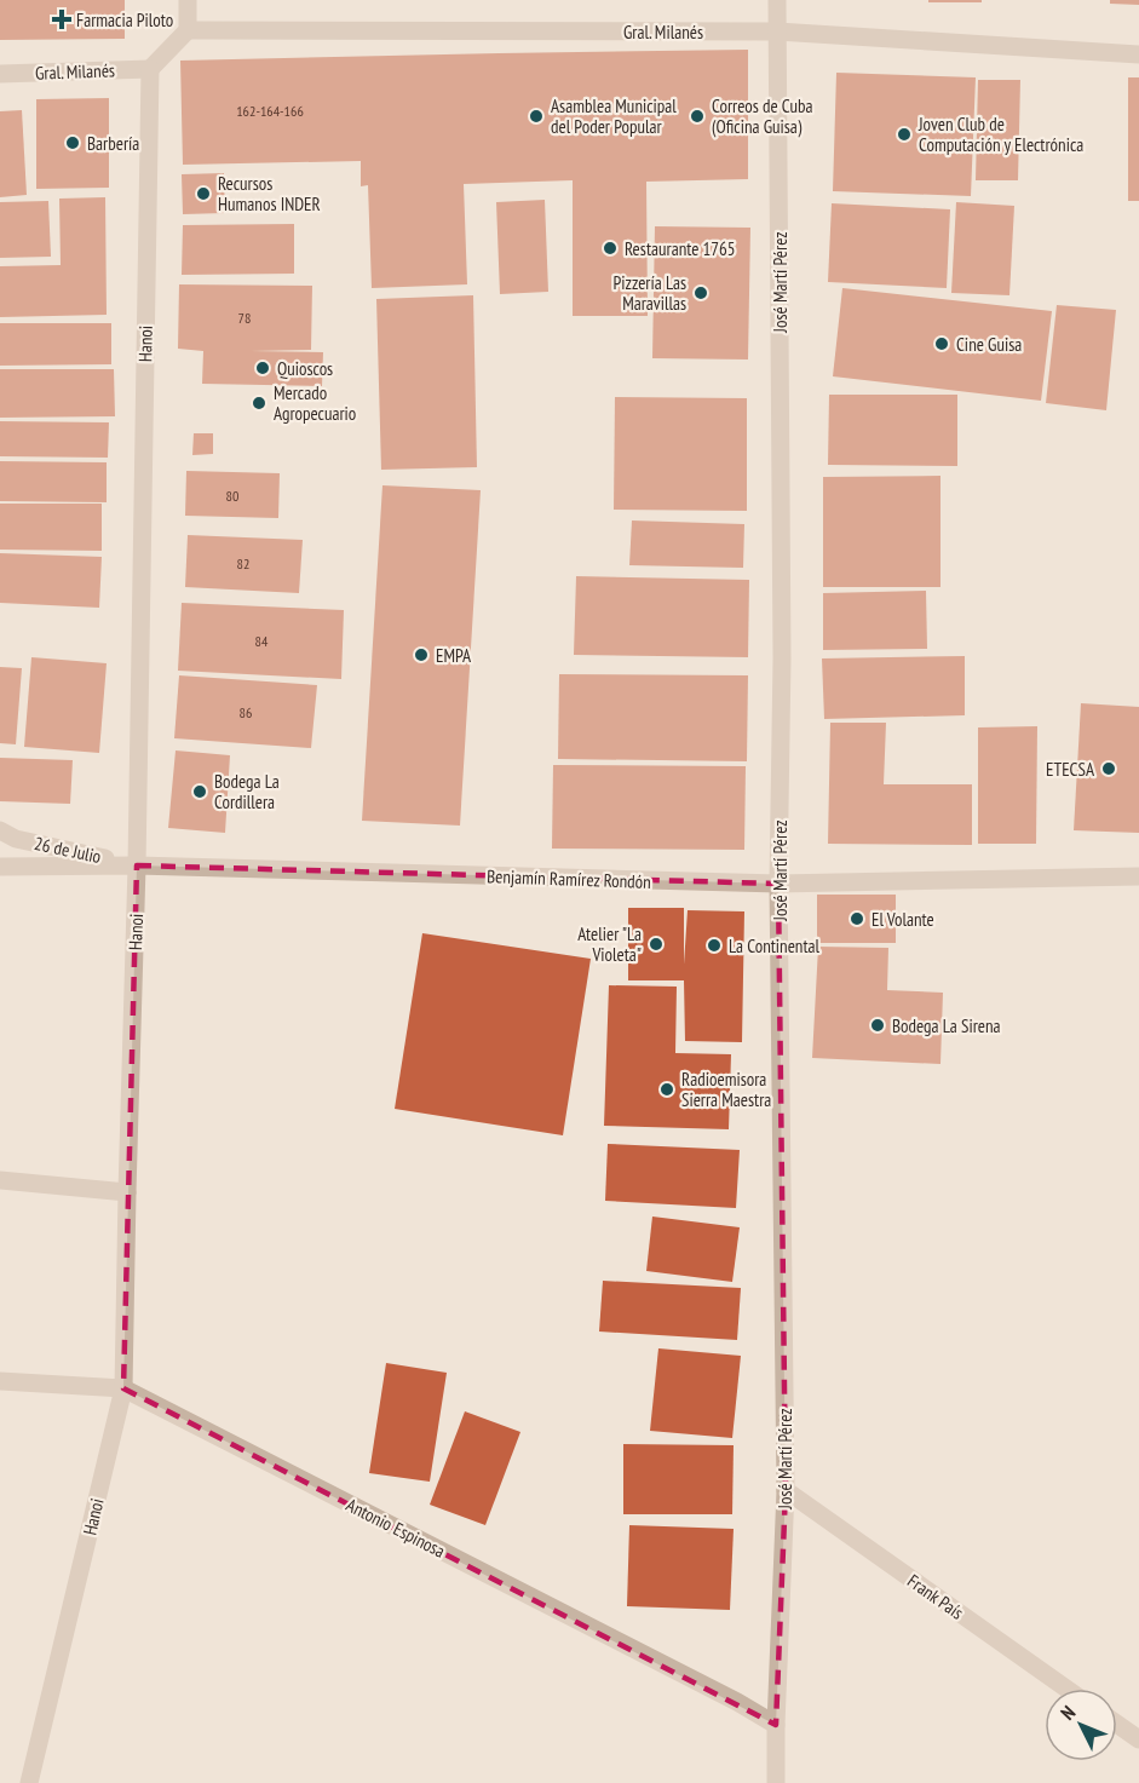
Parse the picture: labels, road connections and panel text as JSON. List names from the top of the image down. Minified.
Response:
{"streets":{"street":["Gral. Milanés","José Martí Pérez","Hanoi","26 de Julio","Benjamín Ramírez Rondón","Antonio Espinosa","Frank País"]},"crossings":[["Gral. Milanés","José Martí Pérez"],["Gral. Milanés","Hanoi"],["José Martí Pérez","Benjamín Ramírez Rondón"],["José Martí Pérez","Antonio Espinosa"],["José Martí Pérez","Frank País"],["Hanoi","26 de Julio"],["Hanoi","Benjamín Ramírez Rondón"],["Hanoi","Antonio Espinosa"],["26 de Julio","Benjamín Ramírez Rondón"]],"places":{"health":["Farmacia Piloto"],"other":["Asamblea Municipal del Poder Popular","Correos de Cuba (Oficina Guisa)","Joven Club de Computación y Electrónica","Barbería","Recursos Humanos INDER","Restaurante 1765","Pizzería Las Maravillas","Cine Guisa","Quioscos","Mercado Agropecuario","EMPA","ETECSA","Bodega La Cordillera","El Volante","Atelier \"La Violeta\"","La Continental","Bodega La Sirena","Radioemisora Sierra Maestra"]},"house_numbers":["162-164-166","78","80","82","84","86"],"north":"top left"}
